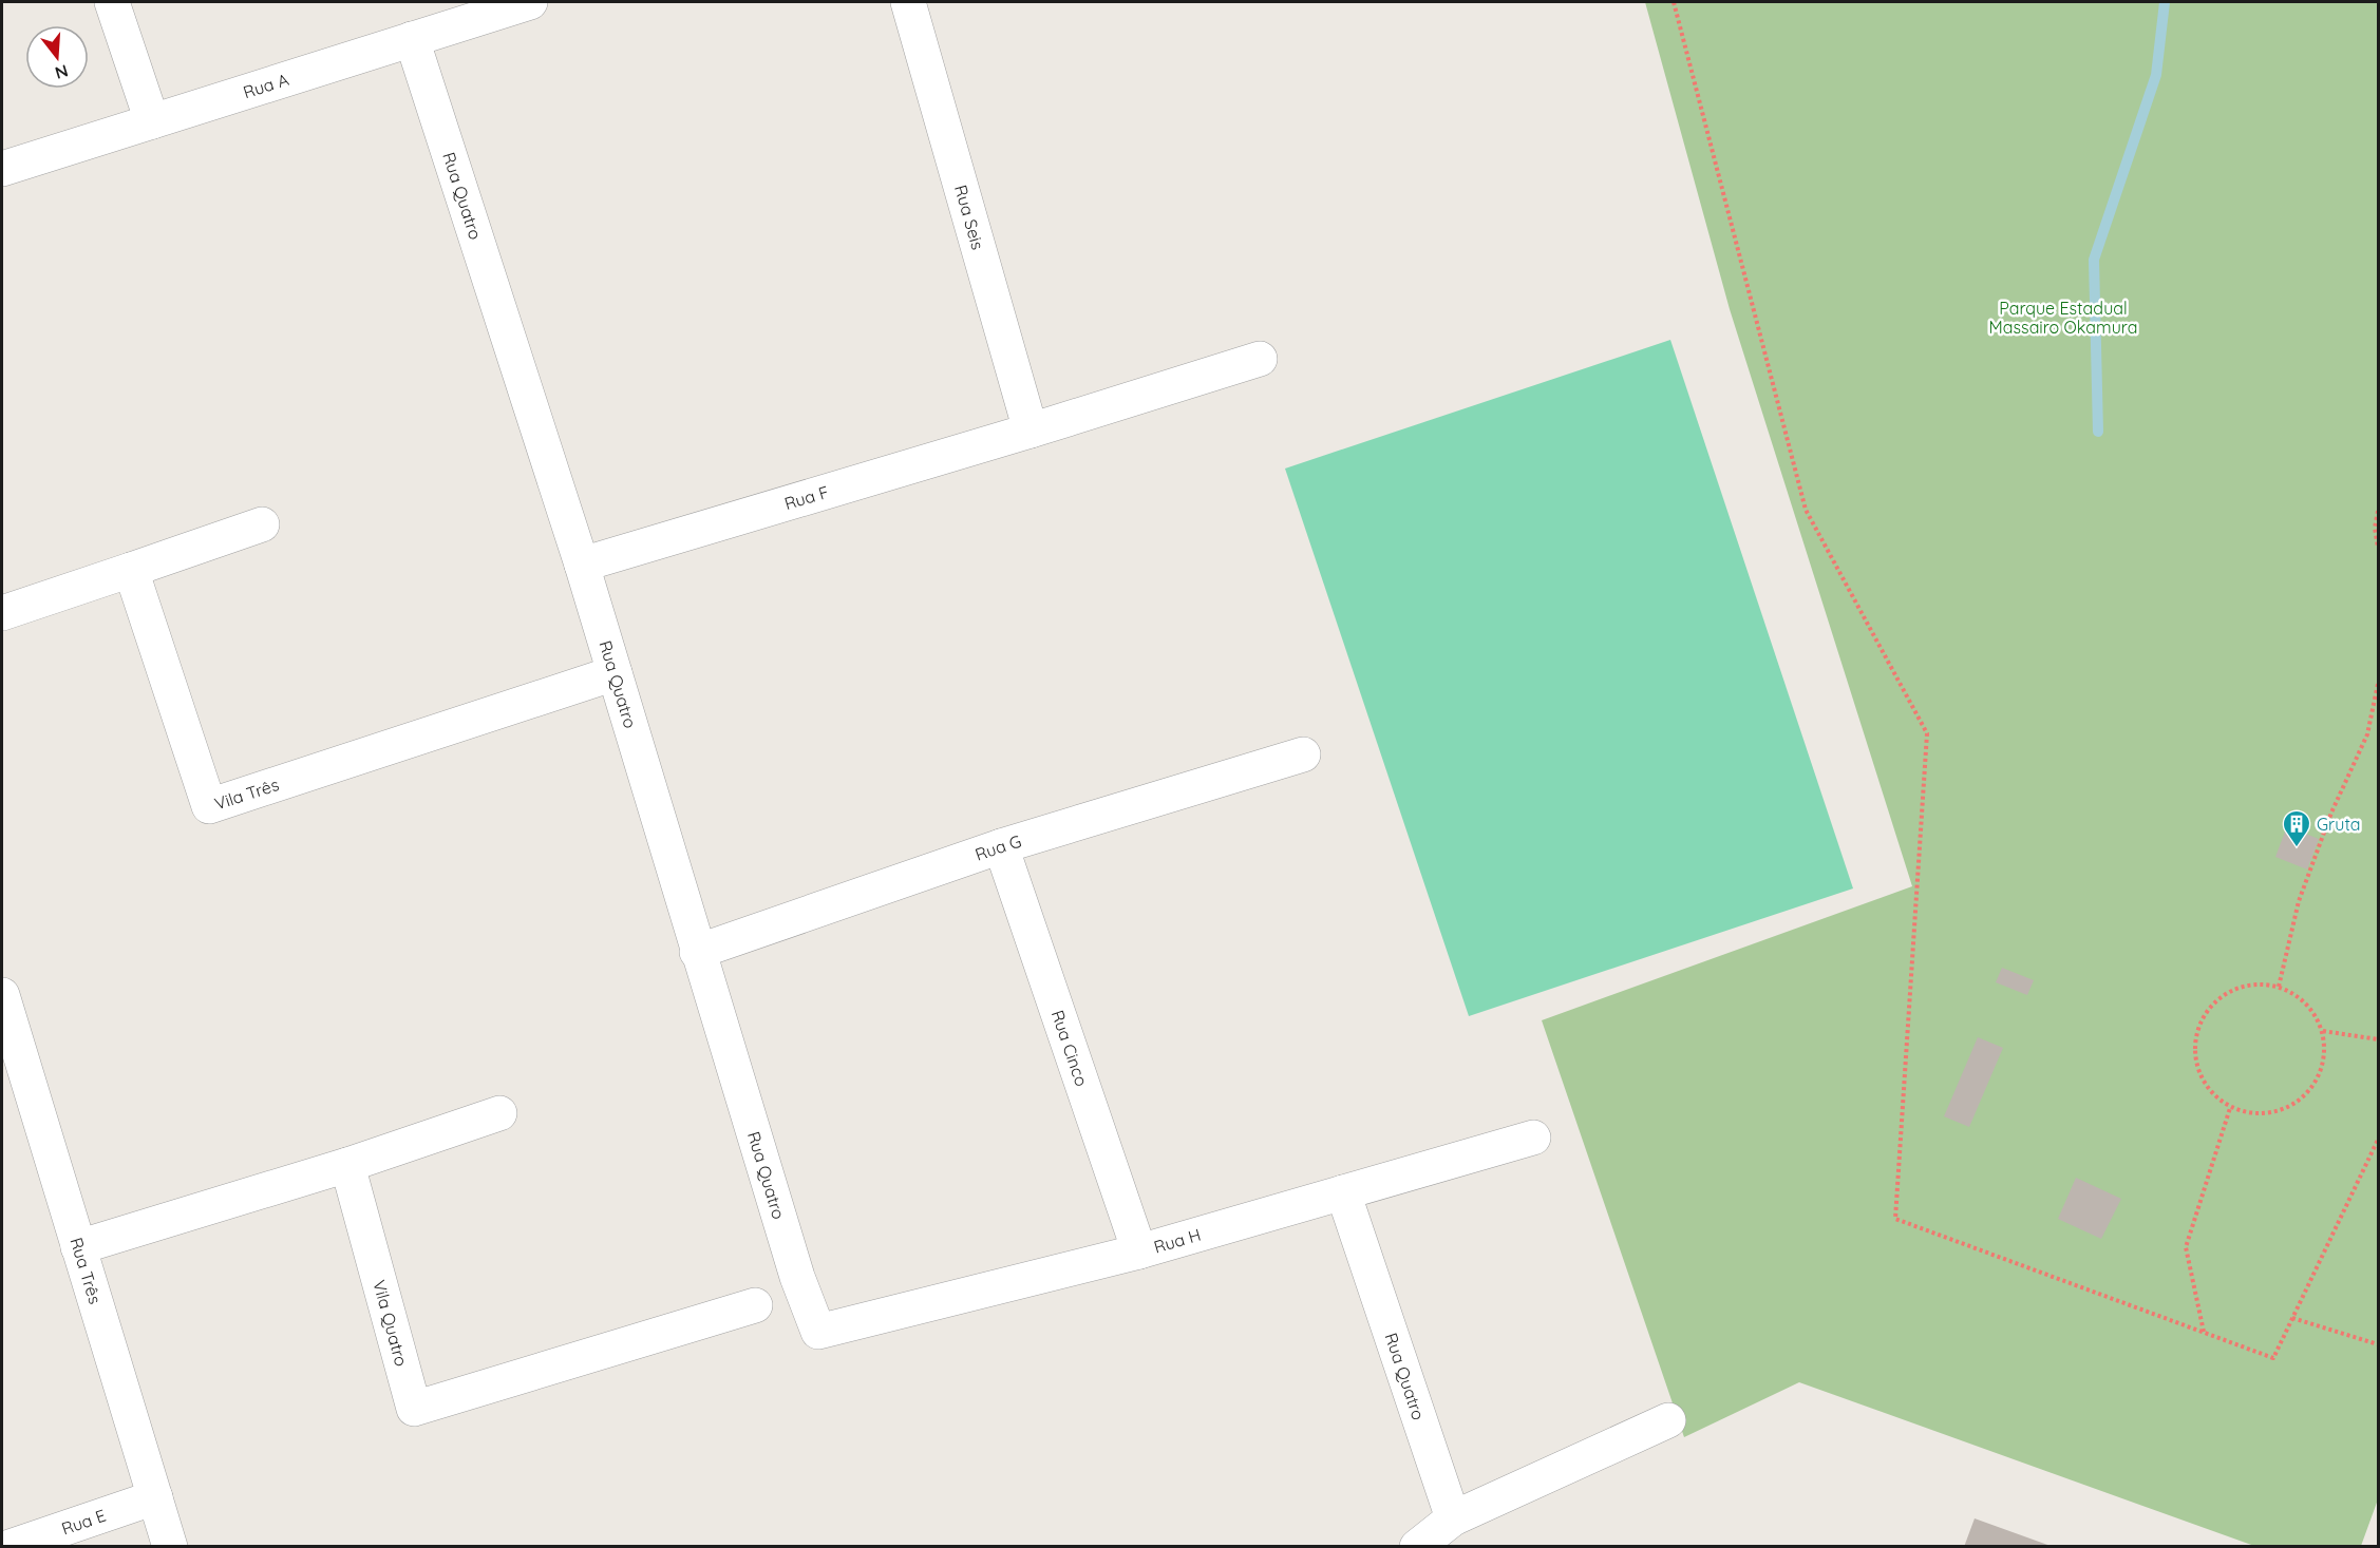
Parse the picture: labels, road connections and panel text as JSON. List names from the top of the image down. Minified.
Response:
{"streets":{"street":["Rua A","Rua Quatro","Rua Seis","Rua F","Vila Três","Rua G","Rua Cinco","Rua H","Rua Três","Vila Quatro","Rua E"]},"crossings":[["Rua A","Rua Quatro"],["Rua Quatro","Rua F"],["Rua Quatro","Vila Três"],["Rua Quatro","Rua G"],["Rua Quatro","Rua H"],["Rua Seis","Rua F"],["Rua G","Rua Cinco"],["Rua Cinco","Rua H"],["Rua Três","Rua E"]],"parks":["Parque Estadual Massairo Okamura"],"places":{"building":["Gruta"]},"north":"bottom"}
